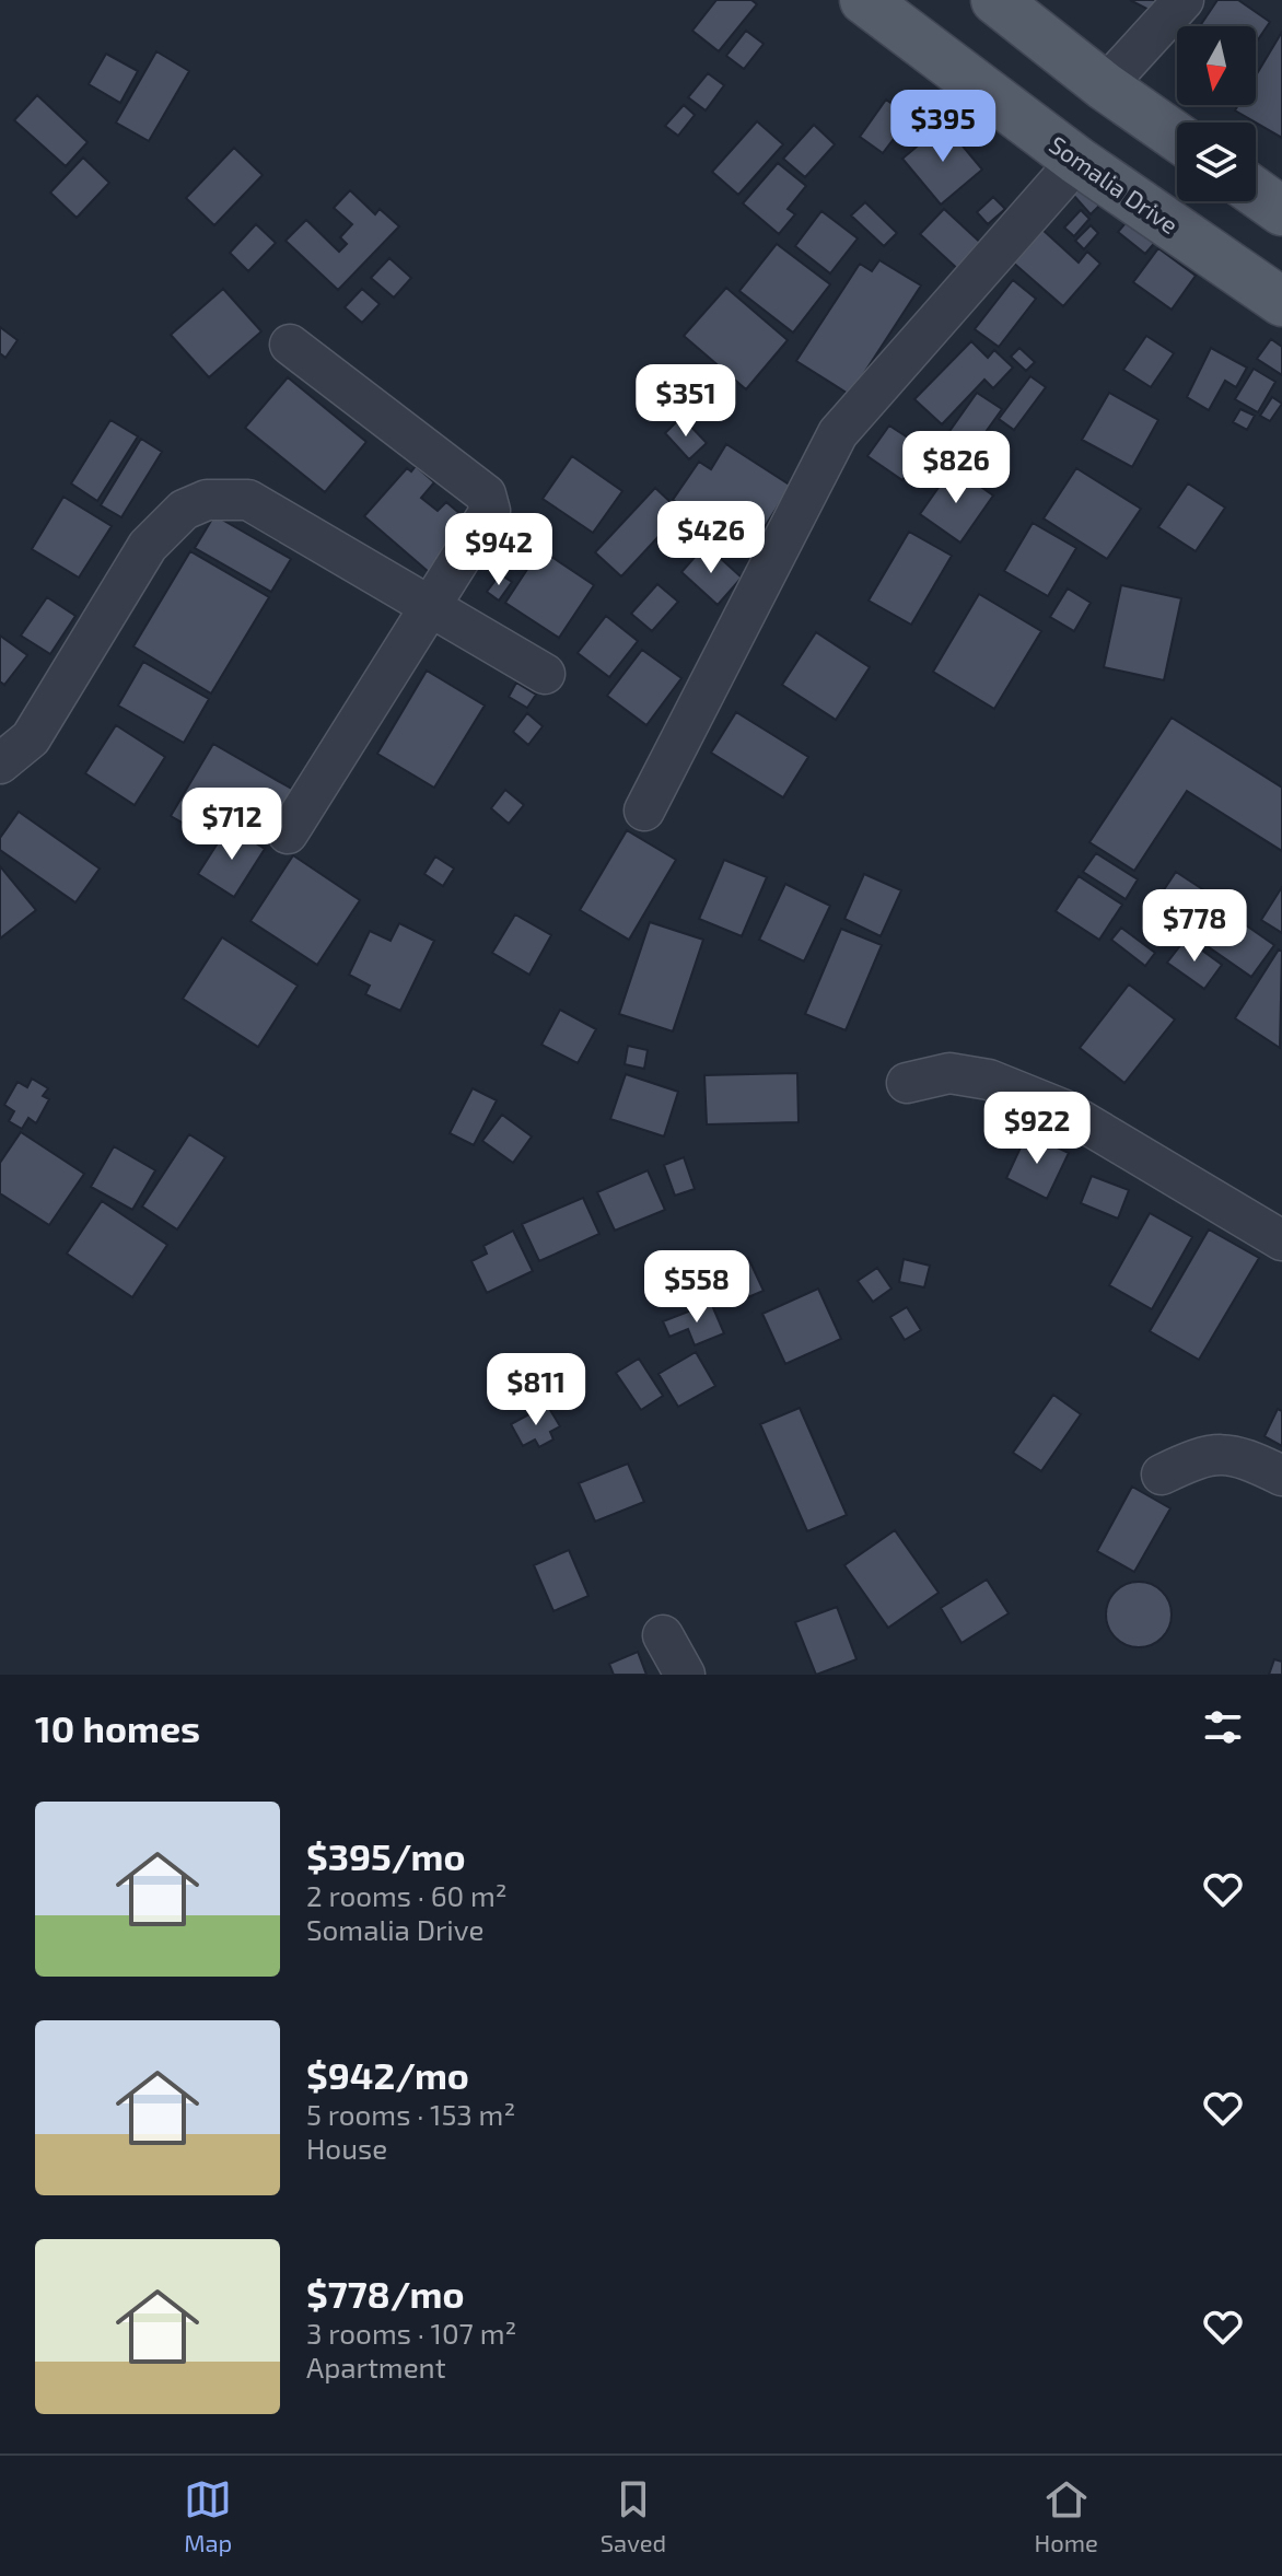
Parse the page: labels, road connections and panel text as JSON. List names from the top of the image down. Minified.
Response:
{"streets":{"main road":["Somalia Drive"]},"north":"bottom","page":{"price":["$395","$351","$826","$426","$942","$712","$778","$922","$558","$811"],"heading":"10 homes","list":[{"name":"$395/mo","note":"2 rooms · 60 m² · Somalia Drive"},{"name":"$942/mo","note":"5 rooms · 153 m² · House"},{"name":"$778/mo","note":"3 rooms · 107 m² · Apartment"}],"tabs":["Map","Saved","Home"]}}
